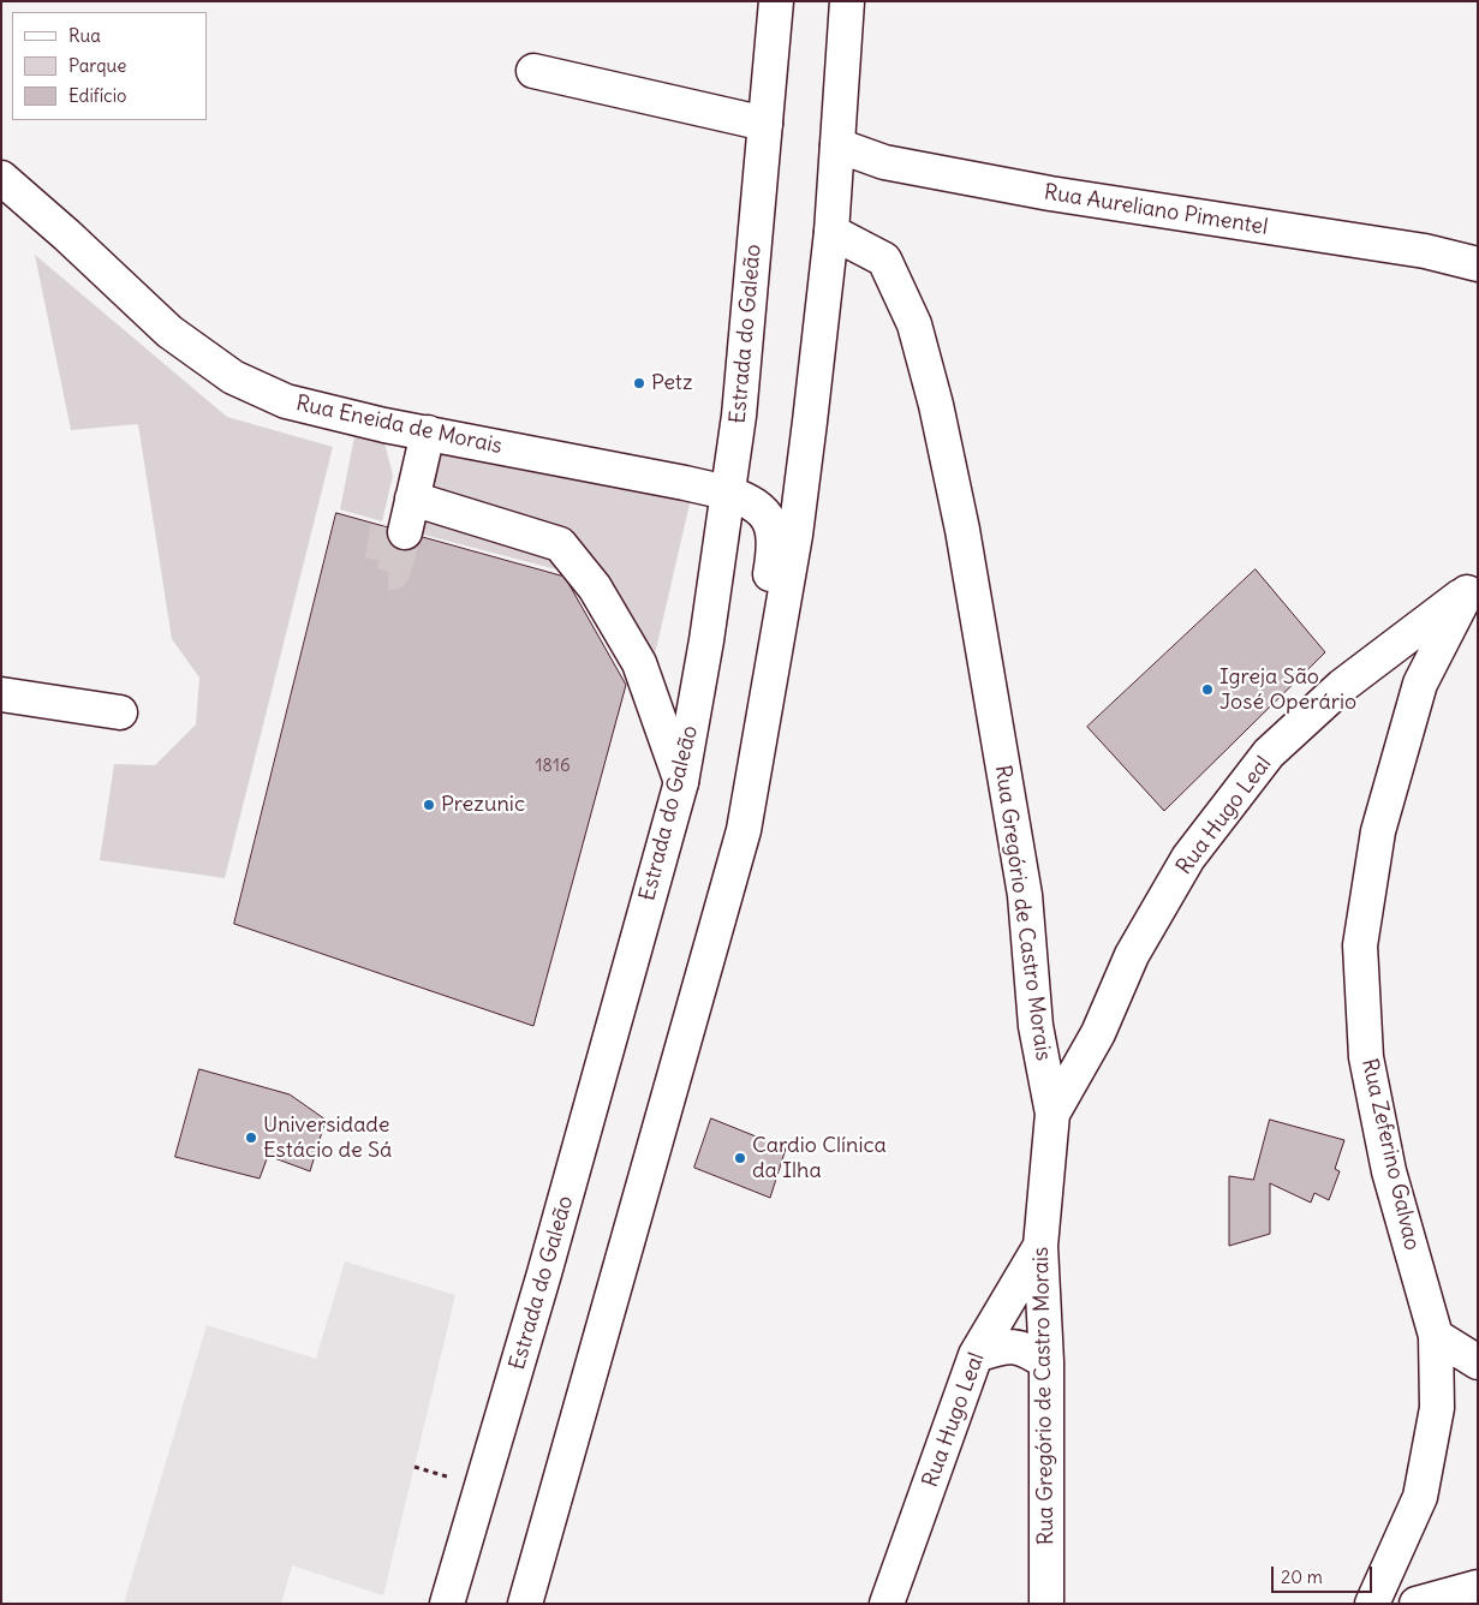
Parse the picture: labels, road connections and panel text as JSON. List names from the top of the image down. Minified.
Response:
{"streets":{"street":["Rua Aureliano Pimentel","Estrada do Galeão","Rua Eneida de Morais","Rua Hugo Leal","Rua Gregório de Castro Morais","Rua Zeferino Galvao"]},"crossings":[["Estrada do Galeão","Rua Eneida de Morais"],["Rua Hugo Leal","Rua Gregório de Castro Morais"],["Rua Hugo Leal","Rua Zeferino Galvao"]],"places":["Petz","Igreja São José Operário","Prezunic","Universidade Estácio de Sá","Cardio Clínica da Ilha"],"house_numbers":["1816"],"legend":["Rua","Parque","Edifício"],"scale_bar":"20 m"}
